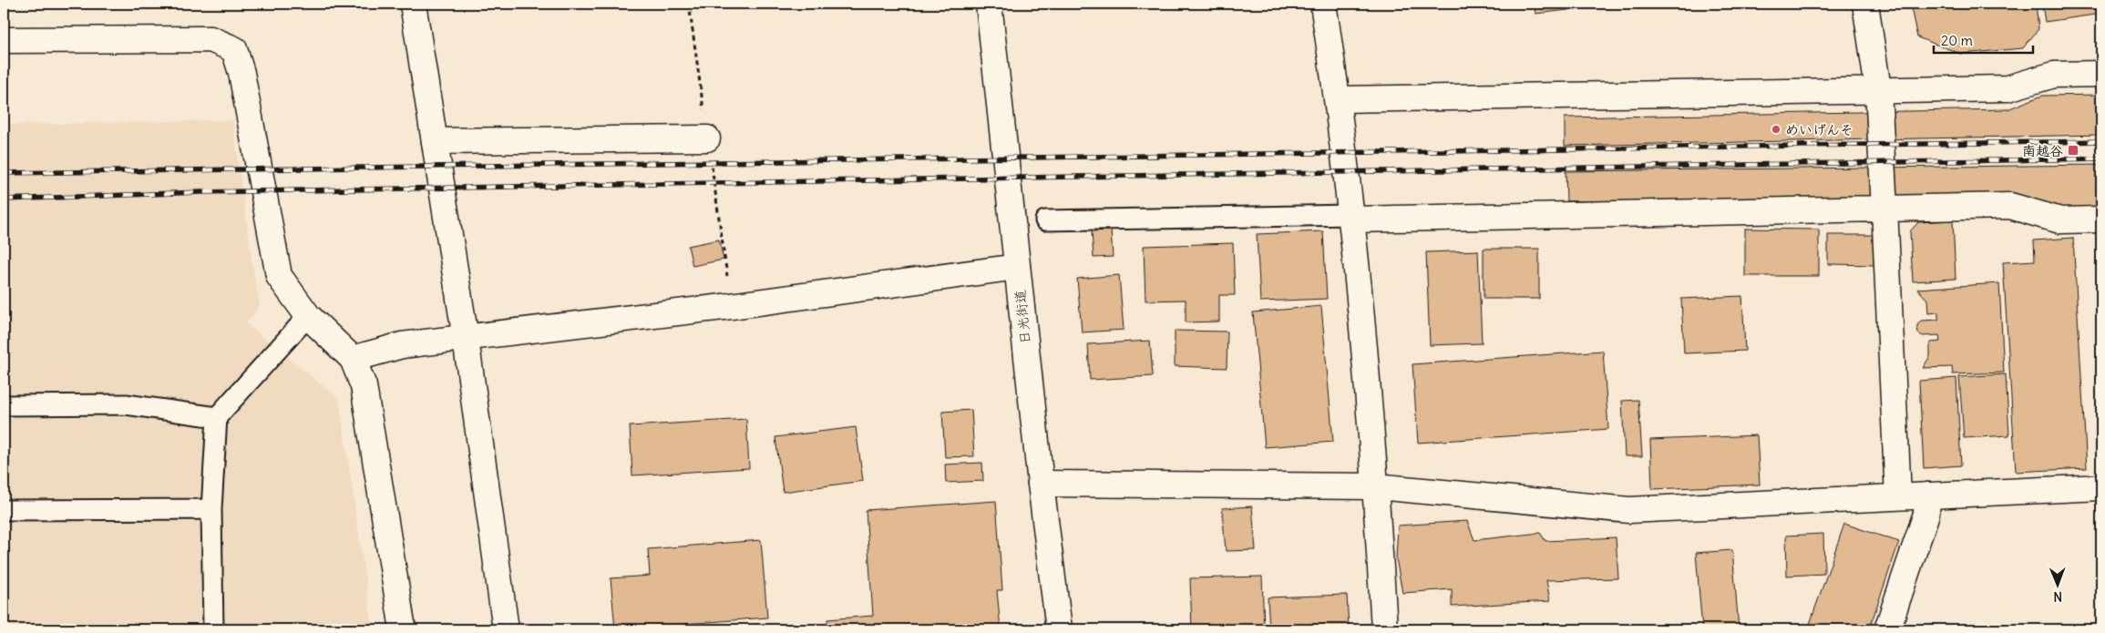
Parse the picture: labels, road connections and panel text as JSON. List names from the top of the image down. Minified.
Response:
{"streets":{"street":["日光街道"]},"places":{"other":["めいげんそ"],"transit":["南越谷"]},"scale_bar":"20 m","north":"bottom"}
